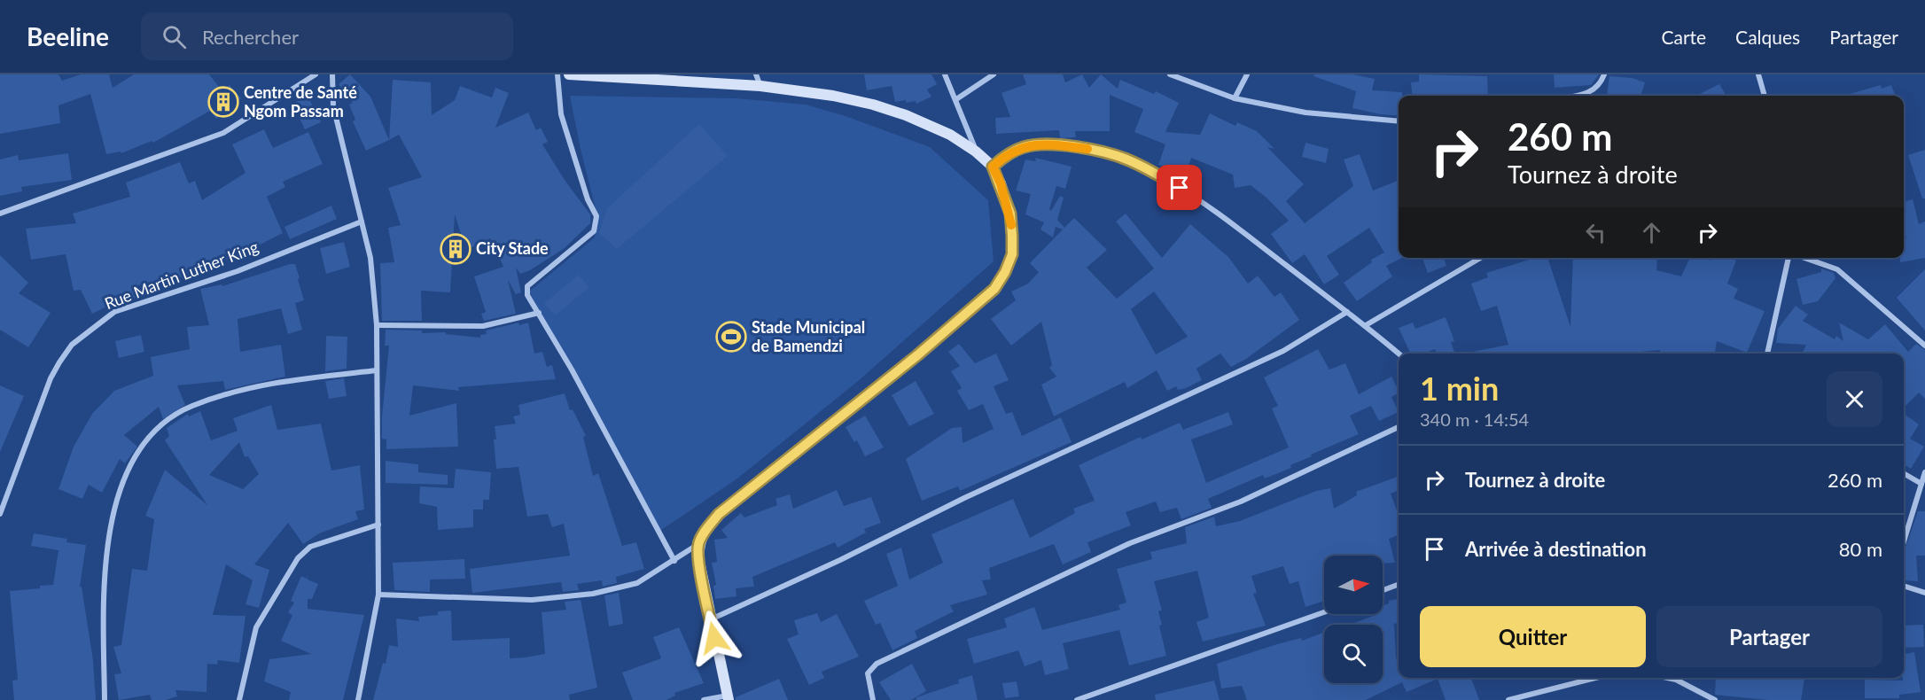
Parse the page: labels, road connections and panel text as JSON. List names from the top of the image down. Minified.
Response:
{"streets":{"street":["Rue Martin Luther King"]},"places":{"building":["Centre de Santé Ngom Passam","City Stade"],"sports":["Stade Municipal de Bamendzi"]},"north":"right","page":{"header":"Beeline","search":"Rechercher","nav":["Carte","Calques","Partager"],"turn":["260 m","Tournez à droite"],"heading":["1 min","340 m · 14:54"],"list":[{"name":"Tournez à droite","value":"260 m"},{"name":"Arrivée à destination","value":"80 m"}],"buttons":["Quitter","Partager"]}}
